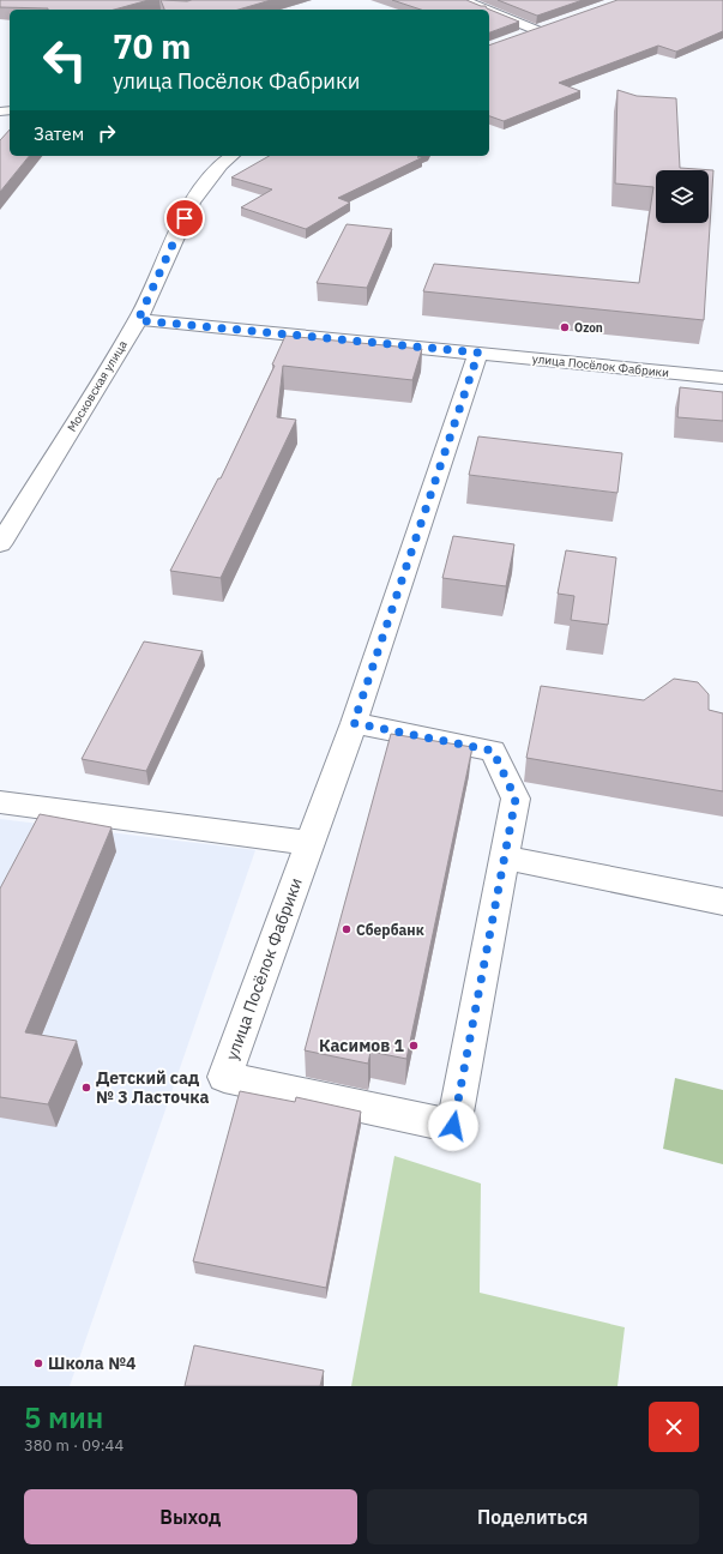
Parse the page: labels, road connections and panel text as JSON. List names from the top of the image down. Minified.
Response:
{"streets":{"street":["улица Посёлок Фабрики","Московская улица"]},"crossings":[["улица Посёлок Фабрики","Московская улица"]],"places":["Ozon","Сбербанк","Касимов 1","Детский сад № 3 Ласточка","Школа №4"],"page":{"turn":["70 m","улица Посёлок Фабрики"],"then":"Затем","heading":["5 мин","380 m · 09:44"],"buttons":["Выход","Поделиться"]}}
